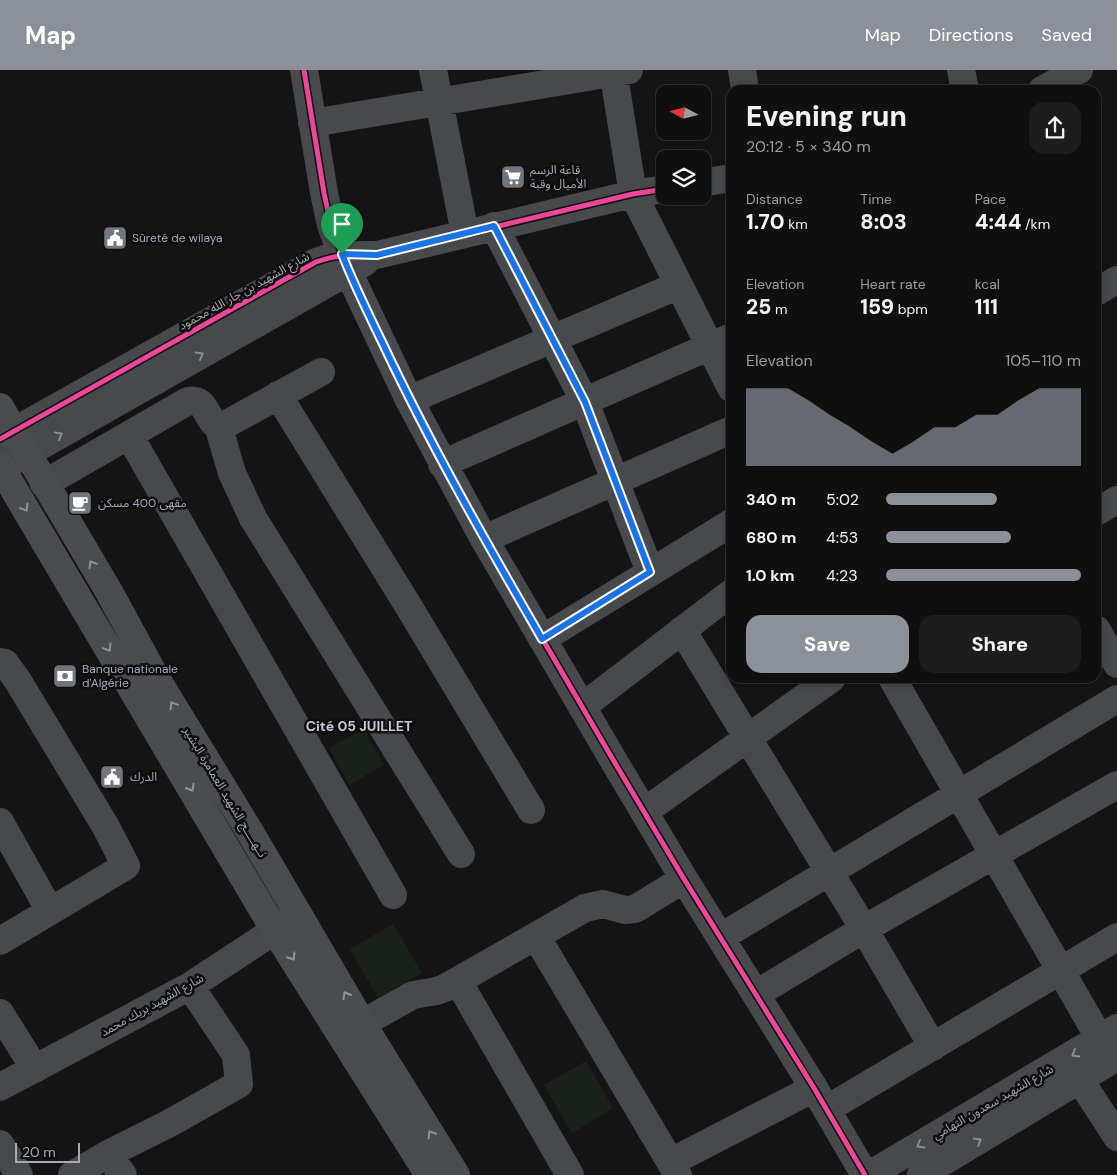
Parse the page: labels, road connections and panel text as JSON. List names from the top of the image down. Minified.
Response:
{"streets":{"main road":["نــهـــــج الشهيد العمامرة البشير"],"street":["شارع الشهيد بريك محمد","شارع الشهيد سعدون التهامي"],"cycle path":["شارع الشهيد بن جار الله محمود"]},"crossings":[["نــهـــــج الشهيد العمامرة البشير","شارع الشهيد بريك محمد"]],"districts":["Cité 05 JUILLET"],"places":{"supermarket":["قاعة الرسم الأميال وقبة"],"public building":["Sûreté de wilaya","الدرك"],"cafe":["مقهى 400 مسكن"],"bank":["Banque nationale d'Algérie"]},"scale_bar":"20 m","north":"left","page":{"header":"Map","nav":["Map","Directions","Saved"],"heading":["Evening run","20:12 · 5 × 340 m"],"stats":[["Distance","1.70 km"],["Time","8:03"],["Pace","4:44 /km"],["Elevation","25 m"],["Heart rate","159 bpm"],["kcal","111"]],"chart":["Elevation","105–110 m"],"list":[{"name":"340 m","note":"5:02"},{"name":"680 m","note":"4:53"},{"name":"1.0 km","note":"4:23"}],"buttons":["Save","Share"],"scale":"20 m"}}
